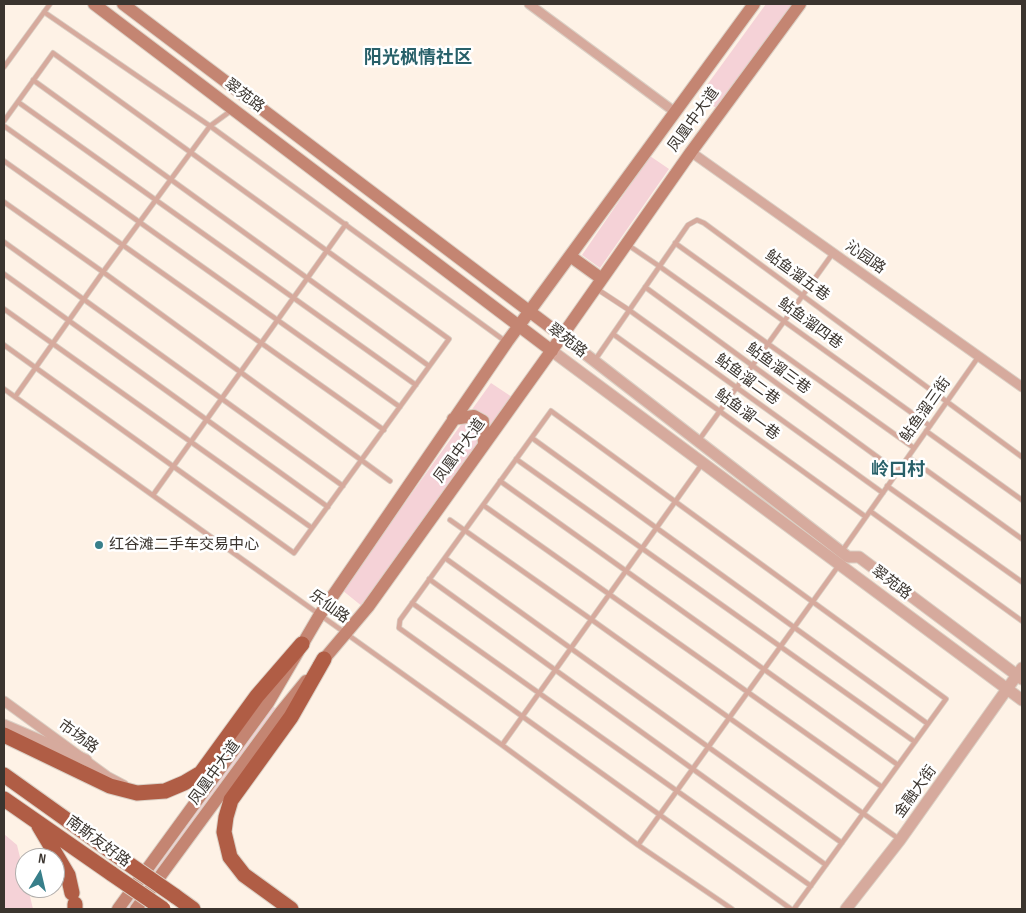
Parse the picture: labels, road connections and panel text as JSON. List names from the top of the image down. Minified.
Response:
{"streets":{"highway":["南斯友好路"],"main road":["翠苑路","凤凰中大道"],"street":["沁园路","市场路","金融大街"],"lane":["鲇鱼溜五巷","鲇鱼溜四巷","鲇鱼溜三巷","鲇鱼溜二巷","鲇鱼溜三街","鲇鱼溜一巷","乐仙路"]},"crossings":[["翠苑路","凤凰中大道"],["翠苑路","鲇鱼溜五巷"],["翠苑路","鲇鱼溜三街"],["翠苑路","金融大街"],["凤凰中大道","沁园路"],["凤凰中大道","鲇鱼溜二巷"],["凤凰中大道","乐仙路"],["沁园路","鲇鱼溜三街"],["鲇鱼溜五巷","鲇鱼溜四巷"],["鲇鱼溜五巷","鲇鱼溜三巷"],["鲇鱼溜五巷","鲇鱼溜二巷"],["鲇鱼溜五巷","鲇鱼溜三街"],["鲇鱼溜五巷","鲇鱼溜一巷"],["鲇鱼溜四巷","鲇鱼溜三街"],["鲇鱼溜三巷","鲇鱼溜三街"],["鲇鱼溜二巷","鲇鱼溜三街"],["鲇鱼溜三街","鲇鱼溜一巷"]],"districts":["阳光枫情社区","岭口村"],"places":["红谷滩二手车交易中心"],"north":"top"}
